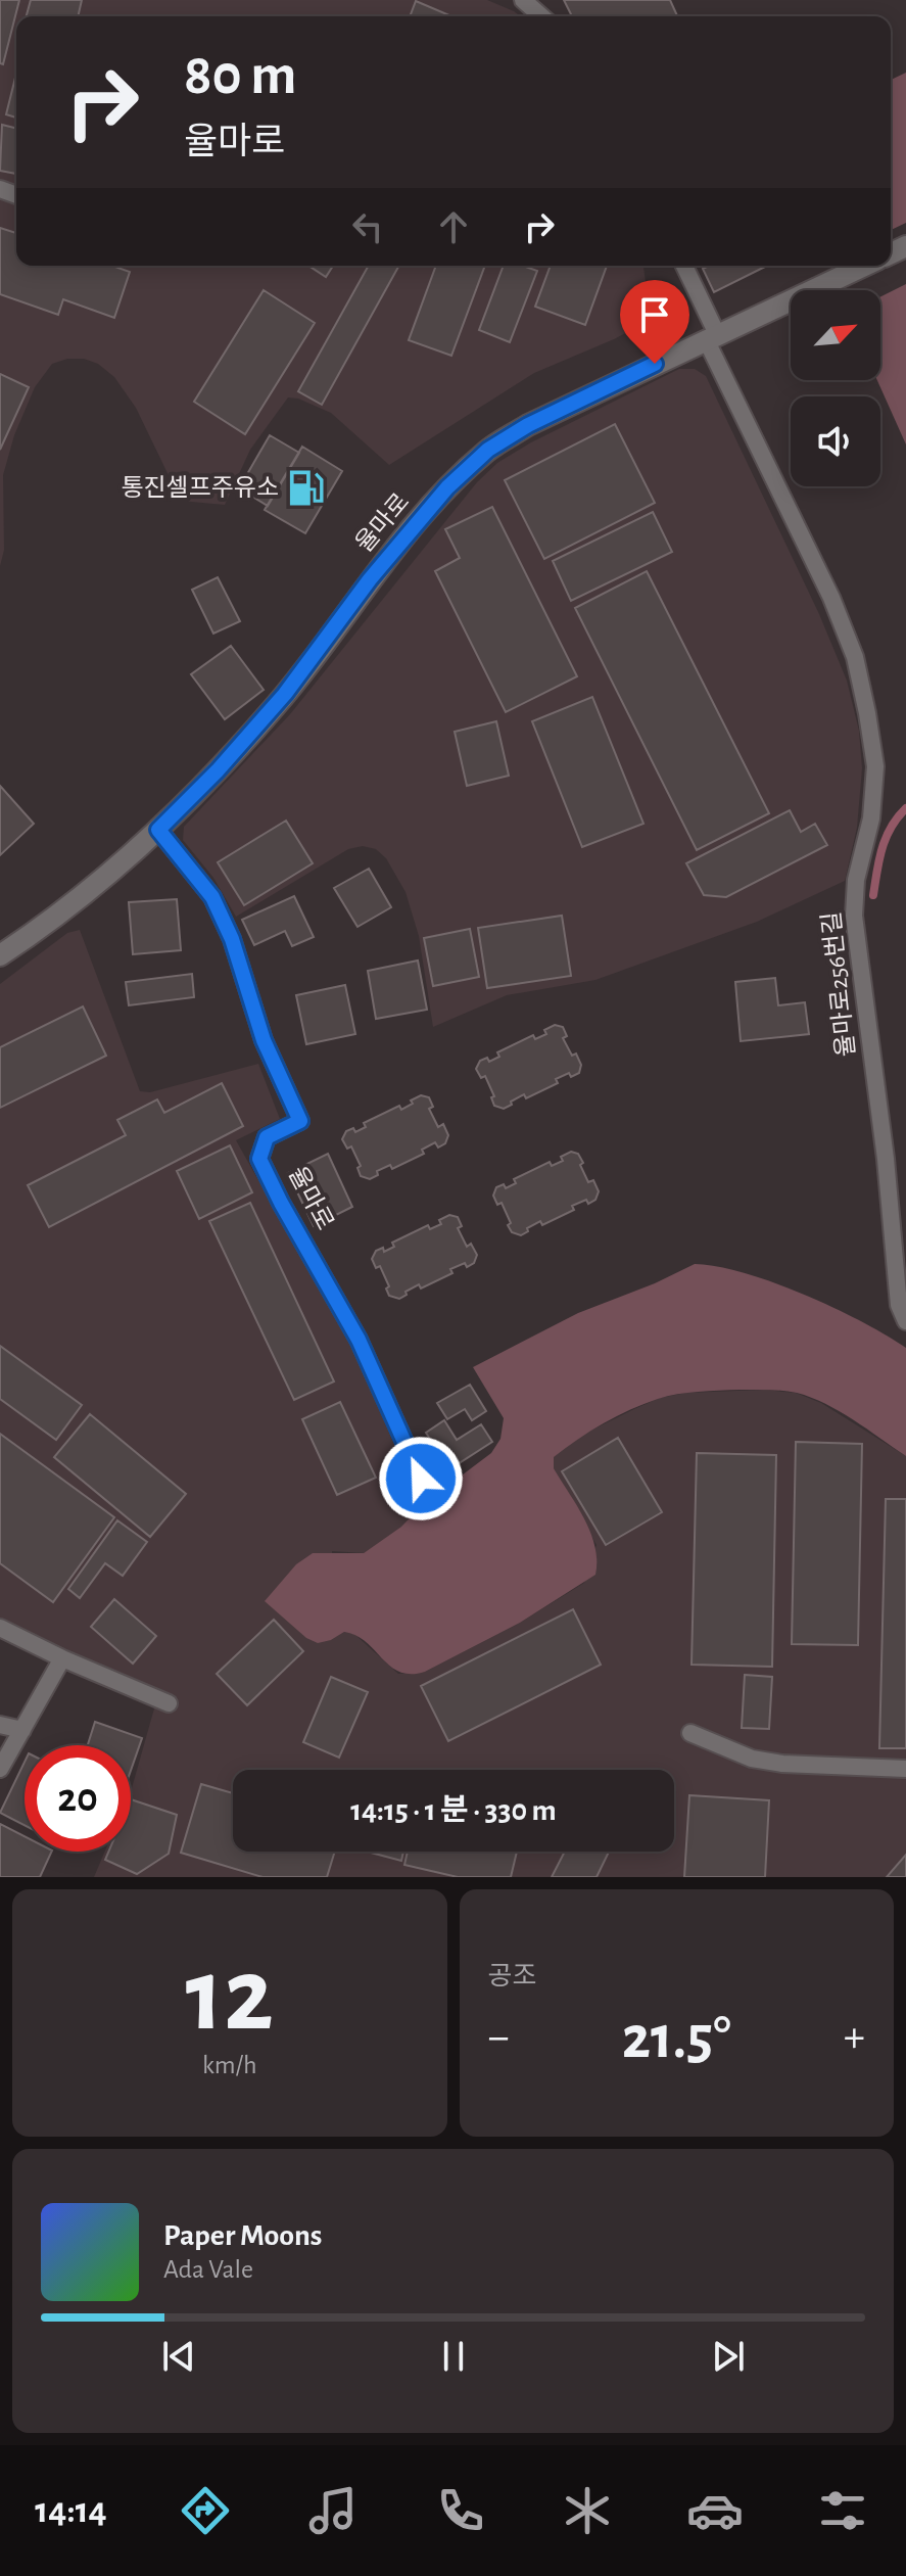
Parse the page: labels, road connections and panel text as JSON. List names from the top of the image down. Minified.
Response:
{"streets":{"street":["율마로"],"lane":["율마로256번길"]},"crossings":[["율마로","율마로256번길"]],"places":{"fuel station":["통진셀프주유소"]},"north":"top right","page":{"turn":["80 m","율마로"],"limit":"20","trip":"14:15 · 1 분 · 330 m","tile":[["12","km/h"],"공조"],"heat":["−","21.5°","+"],"song":["Paper Moons","Ada Vale"],"tabs":"14:14"}}
